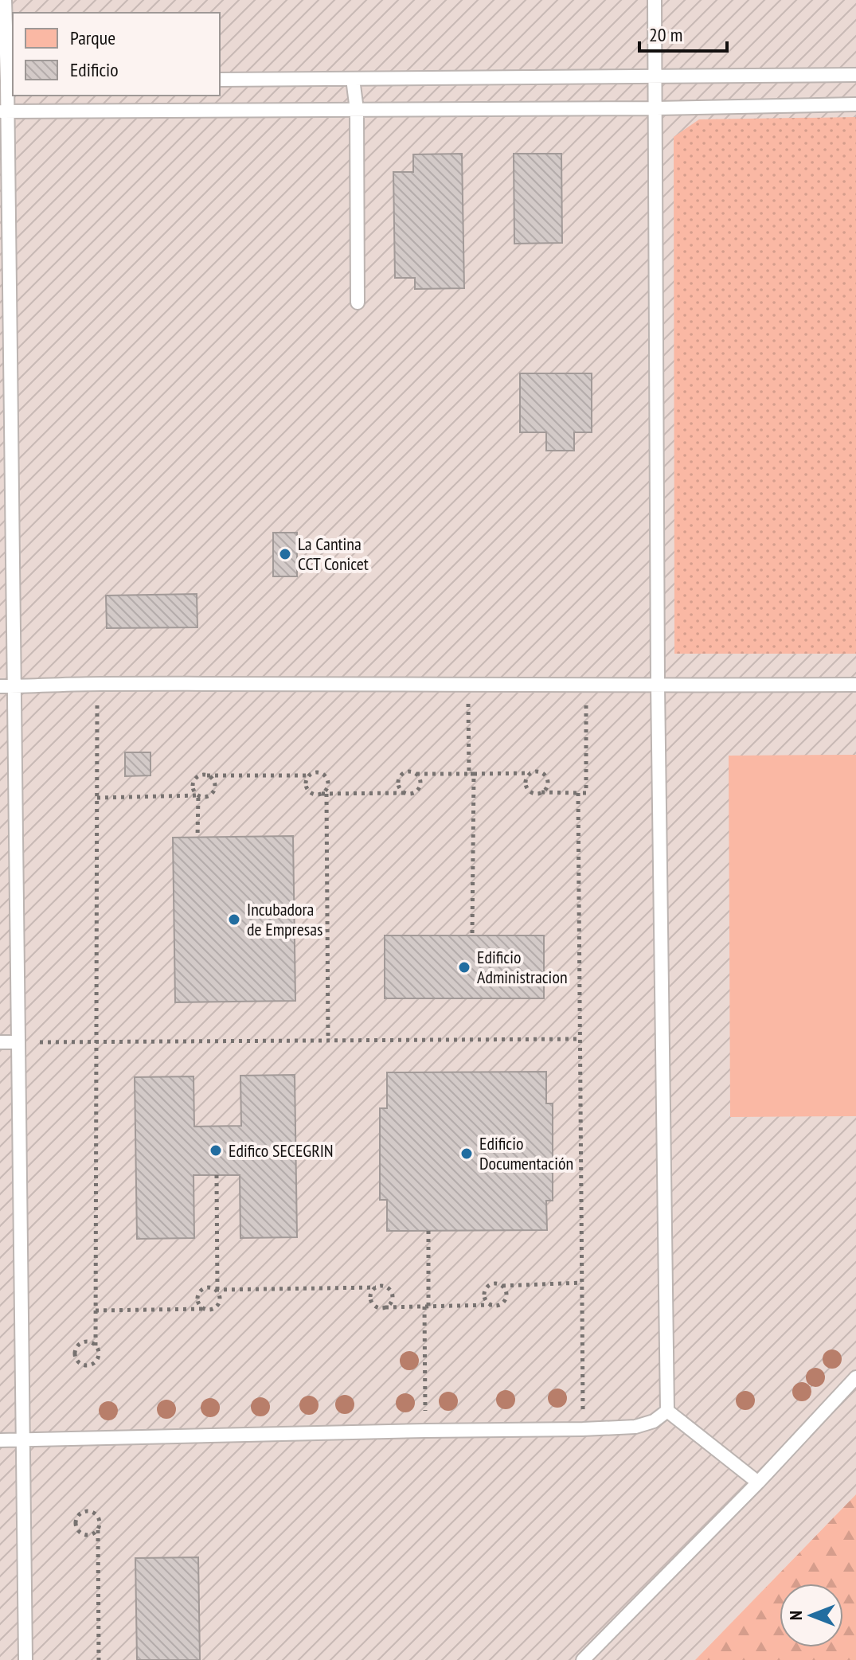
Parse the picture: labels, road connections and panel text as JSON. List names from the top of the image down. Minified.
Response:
{"places":["La Cantina CCT Conicet","Incubadora de Empresas","Edificio Administracion","Edifico SECEGRIN","Edificio Documentación"],"legend":["Parque","Edificio"],"scale_bar":"20 m","north":"left"}
